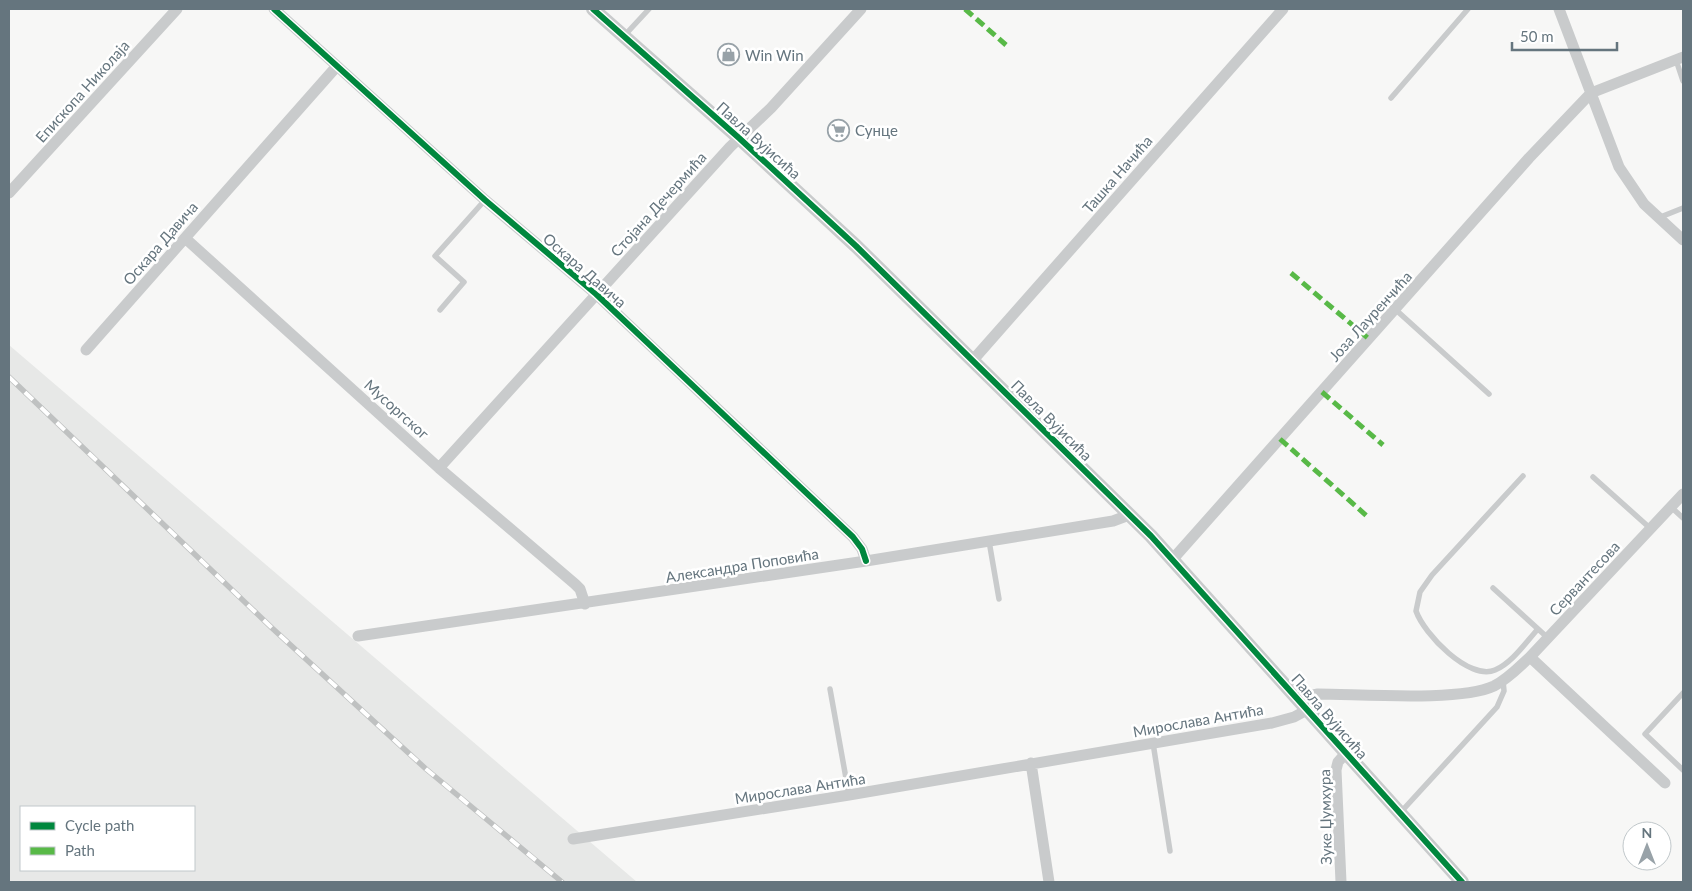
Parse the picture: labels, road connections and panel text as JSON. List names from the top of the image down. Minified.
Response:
{"streets":{"street":["Епископа Николаја","Павла Вујисића","Ташка Начића","Стојана Дечермића","Оскара Давича","Јоза Лауренчића","Мусоргског","Александра Поповића","Сервантесова","Мирослава Антића","Зуке Џумхура"]},"crossings":[["Павла Вујисића","Ташка Начића"],["Павла Вујисића","Стојана Дечермића"],["Павла Вујисића","Јоза Лауренчића"],["Павла Вујисића","Александра Поповића"],["Павла Вујисића","Сервантесова"],["Павла Вујисића","Мирослава Антића"],["Павла Вујисића","Зуке Џумхура"],["Стојана Дечермића","Оскара Давича"],["Стојана Дечермића","Мусоргског"],["Оскара Давича","Мусоргског"],["Оскара Давича","Александра Поповића"],["Мусоргског","Александра Поповића"]],"places":{"shop":["Win Win"],"supermarket":["Сунце"]},"legend":["Cycle path","Path"],"scale_bar":"50 m","north":"top"}
